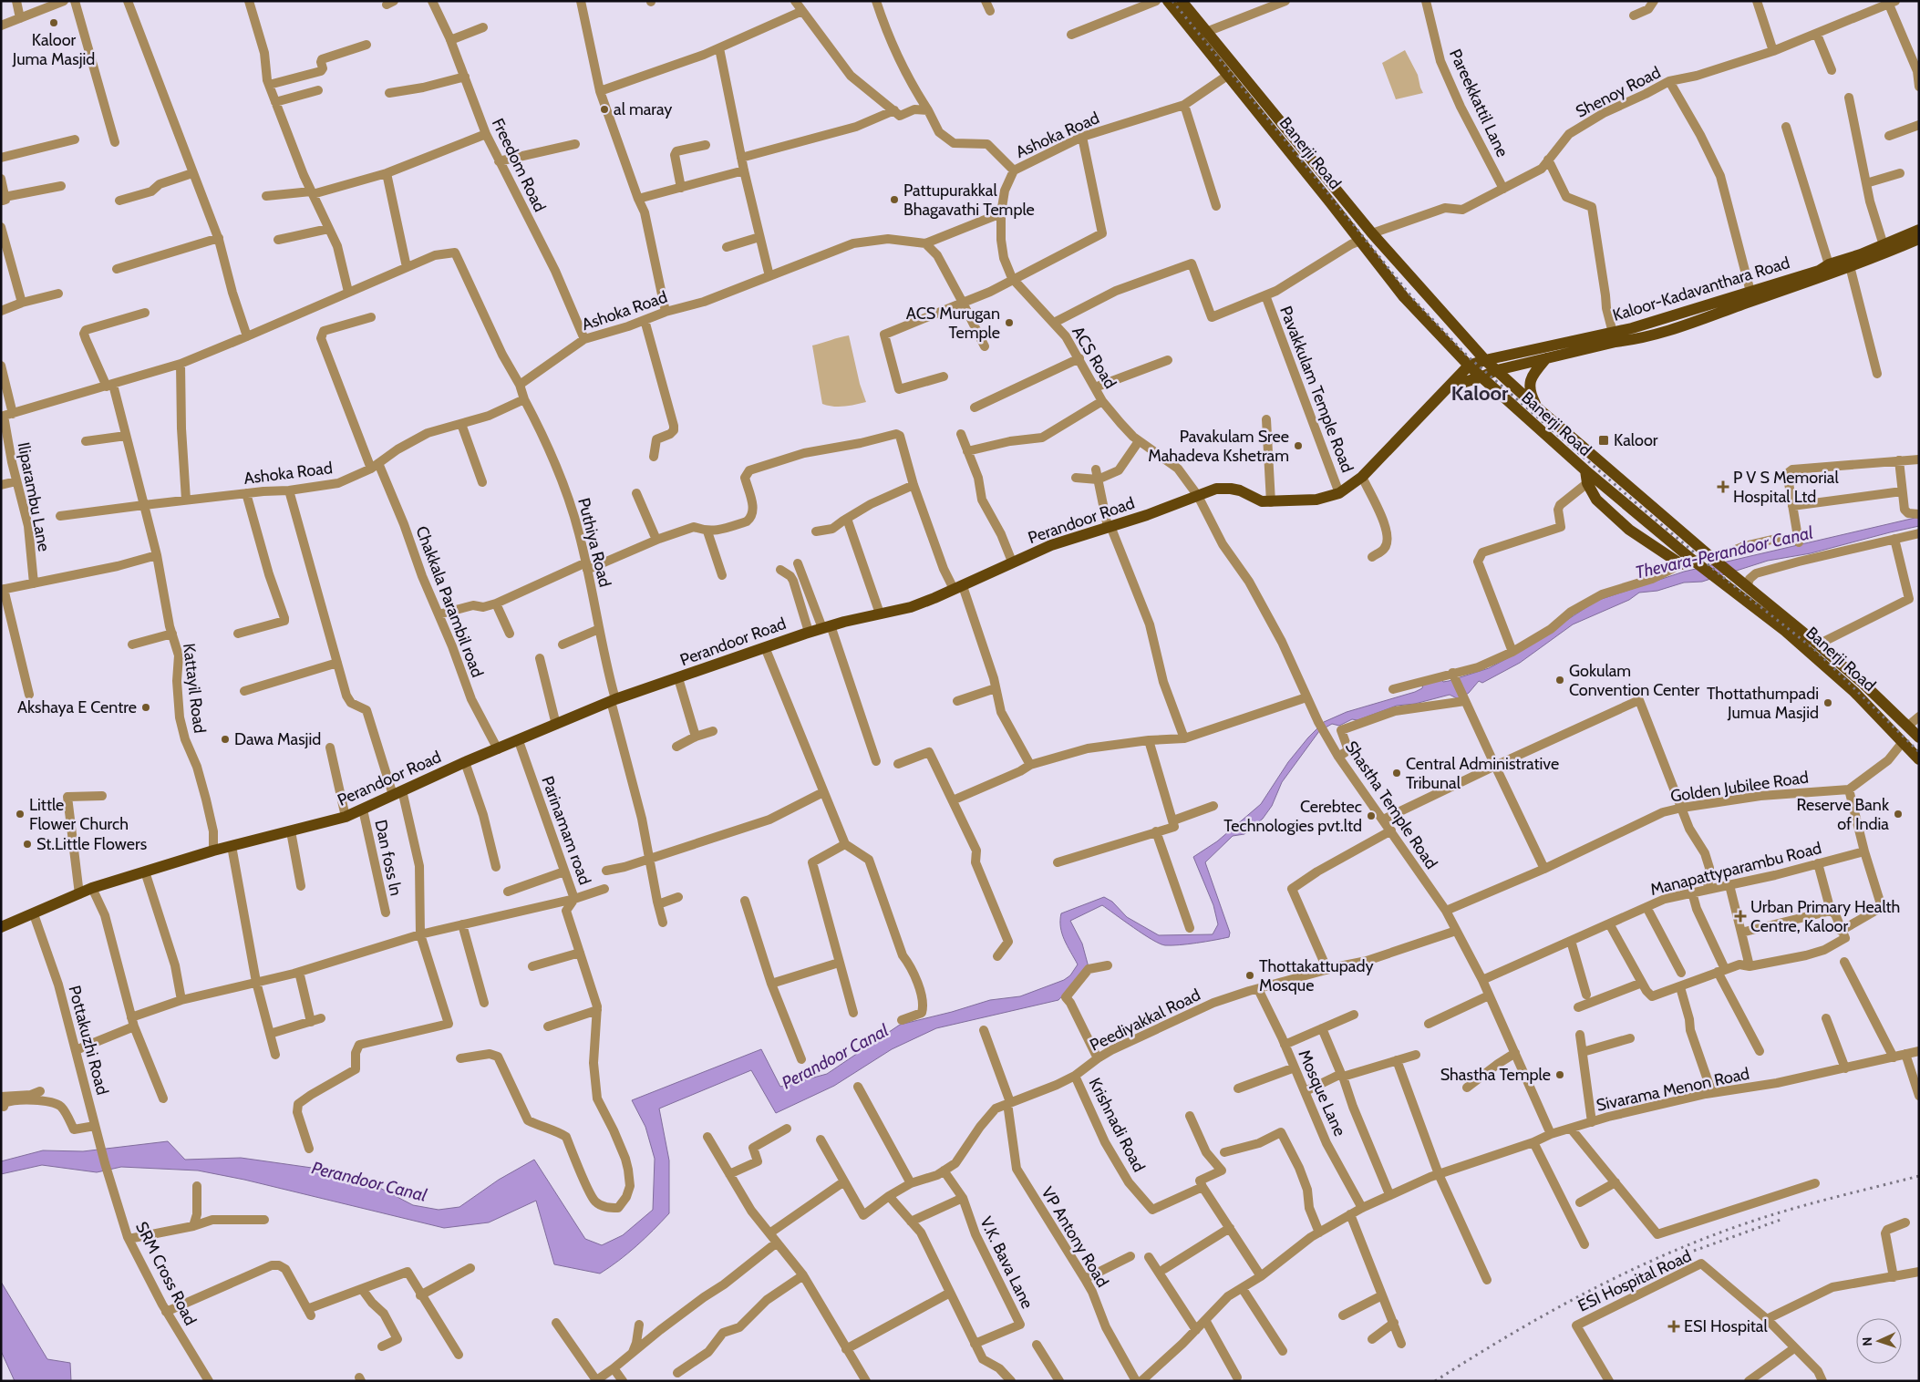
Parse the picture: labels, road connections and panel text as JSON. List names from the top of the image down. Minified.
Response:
{"streets":{"main road":["Banerji Road","Kaloor-Kadavanthara Road","Perandoor Road"],"street":["Shenoy Road","Pareekkattil Lane","Ashoka Road","Freedom Road","ACS Road","Pavakkulam Temple Road","Iliparambu Lane","Puthiya Road","Chakkala Parambil road","Kattayil Road","Golden Jubilee Road","Shastha Temple Road","Parinamam road","Dan foss ln","Manapattyparambu Road","Peediyakkal Road","Pottakuzhi Road","Sivarama Menon Road","Mosque Lane","Krishnadi Road","VP Antony Road","V.K. Bava Lane","SRM Cross Road","ESI Hospital Road"]},"crossings":[["Shenoy Road","Pareekkattil Lane"],["Shenoy Road","Banerji Road"],["Ashoka Road","Banerji Road"],["Ashoka Road","Freedom Road"],["Ashoka Road","ACS Road"],["Ashoka Road","Puthiya Road"],["Ashoka Road","Chakkala Parambil road"],["Banerji Road","Kaloor-Kadavanthara Road"],["Banerji Road","Perandoor Road"],["Kaloor-Kadavanthara Road","Perandoor Road"],["ACS Road","Perandoor Road"],["ACS Road","Shastha Temple Road"],["Pavakkulam Temple Road","Perandoor Road"],["Perandoor Road","Puthiya Road"],["Perandoor Road","Chakkala Parambil road"],["Perandoor Road","Kattayil Road"],["Perandoor Road","Shastha Temple Road"],["Perandoor Road","Parinamam road"],["Perandoor Road","Dan foss ln"],["Perandoor Road","Pottakuzhi Road"],["Golden Jubilee Road","Shastha Temple Road"],["Shastha Temple Road","Manapattyparambu Road"],["Shastha Temple Road","Peediyakkal Road"],["Shastha Temple Road","Sivarama Menon Road"],["Peediyakkal Road","Mosque Lane"],["Peediyakkal Road","Krishnadi Road"],["Peediyakkal Road","VP Antony Road"],["Peediyakkal Road","V.K. Bava Lane"],["Pottakuzhi Road","SRM Cross Road"],["Sivarama Menon Road","Mosque Lane"]],"districts":["Kaloor"],"water":["Thevara-Perandoor Canal","Perandoor Canal"],"places":{"other":["Kaloor Juma Masjid","al maray","Pattupurakkal Bhagavathi Temple","ACS Murugan Temple","Pavakulam Sree Mahadeva Kshetram","Gokulam Convention Center","Thottathumpadi Jumua Masjid","Akshaya E Centre","Dawa Masjid","Central Administrative Tribunal","Little Flower Church","Reserve Bank of India","Cerebtec Technologies pvt.ltd","St.Little Flowers","Thottakattupady Mosque","Shastha Temple"],"transit":["Kaloor"],"health":["P V S Memorial Hospital Ltd","Urban Primary Health Centre, Kaloor","ESI Hospital"]},"north":"left"}
